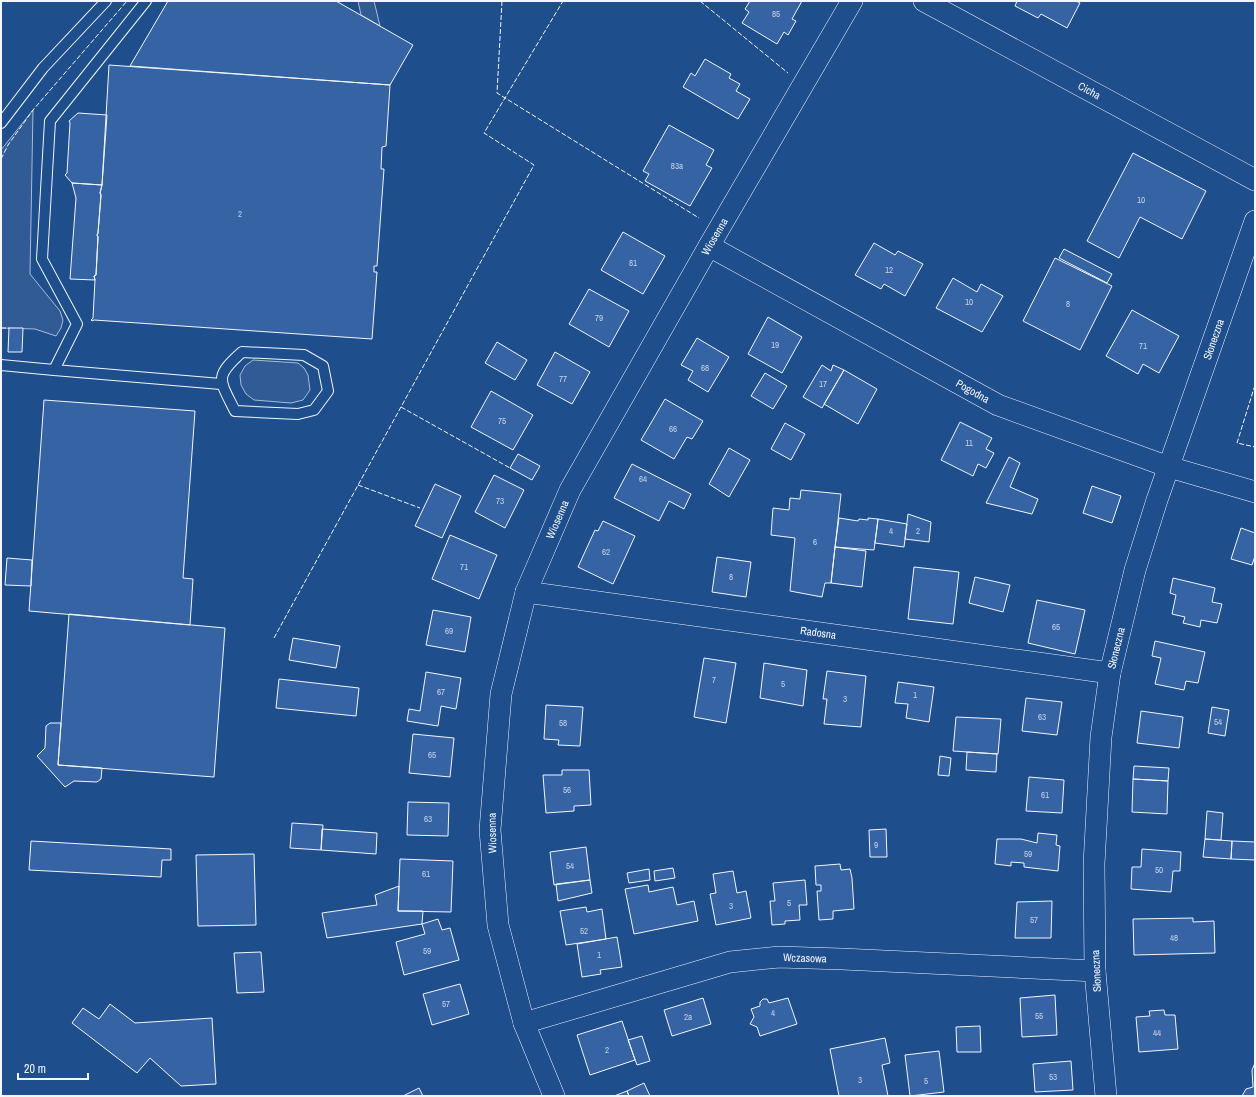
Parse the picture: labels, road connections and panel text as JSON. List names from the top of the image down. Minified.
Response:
{"streets":{"street":["Cicha","Wiosenna","Słoneczna","Pogodna","Radosna","Wczasowa"]},"crossings":[["Wiosenna","Pogodna"],["Wiosenna","Radosna"],["Wiosenna","Wczasowa"],["Słoneczna","Pogodna"],["Słoneczna","Radosna"],["Słoneczna","Wczasowa"]],"house_numbers":["85","83a","10","2","81","12","10","8","79","19","71","68","77","17","75","66","11","64","73","4","2","6","62","71","8","65","69","7","5","67","1","3","63","54","58","65","56","61","63","9","59","54","50","61","5","3","57","52","48","59","1","57","4","55","2a","44","2","53","3","5"],"scale_bar":"20 m"}
